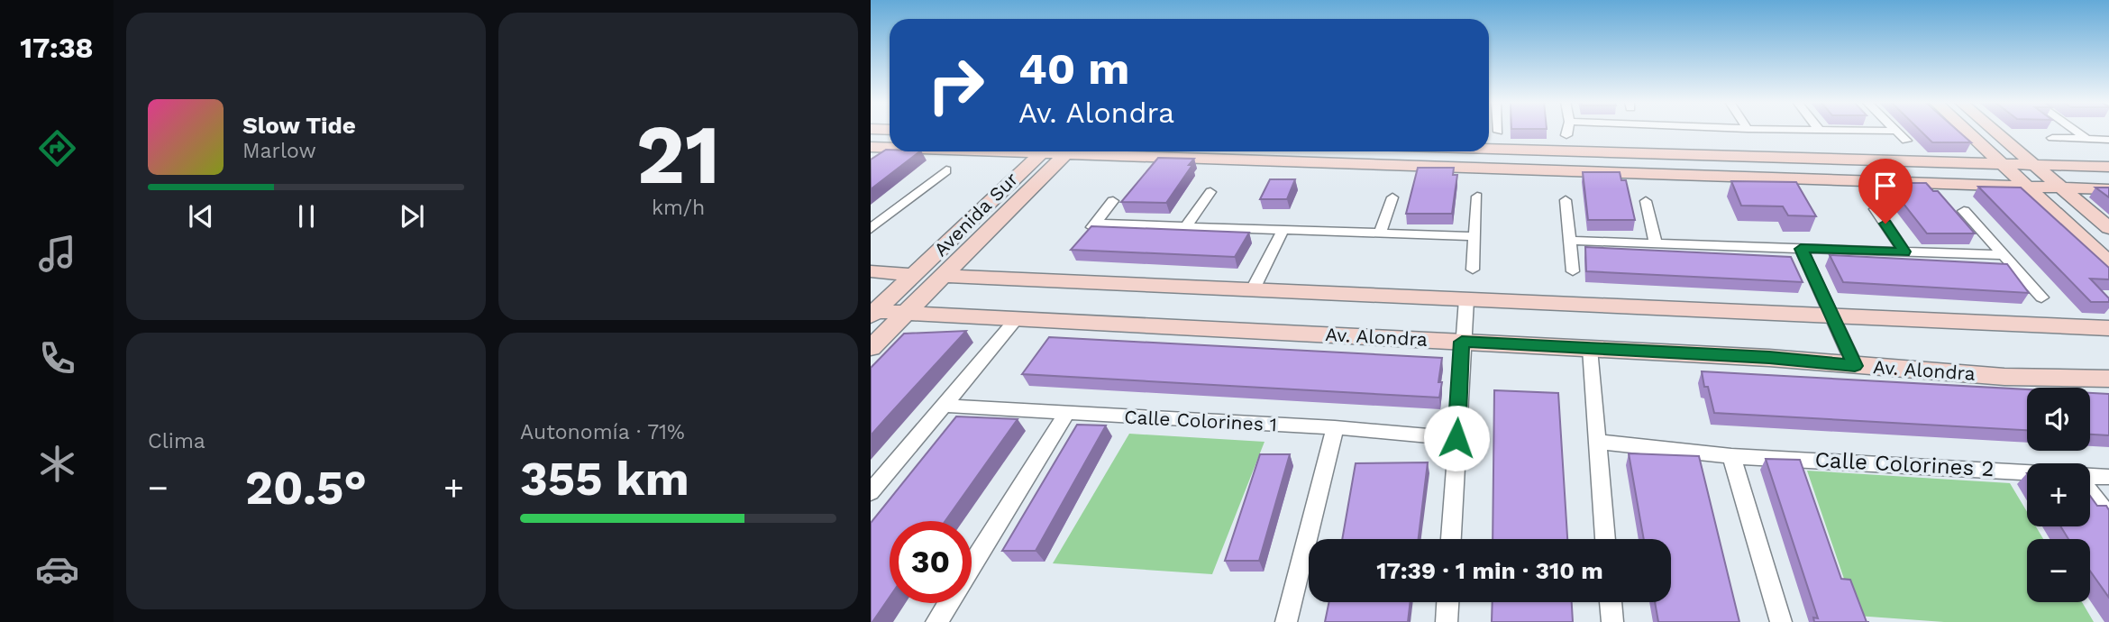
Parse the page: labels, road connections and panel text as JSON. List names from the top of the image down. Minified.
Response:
{"streets":{"main road":["Avenida Sur","Av. Alondra"],"street":["Calle Colorines 1","Calle Colorines 2"]},"crossings":[["Avenida Sur","Av. Alondra"]],"page":{"tabs":"17:38","tile":[["21","km/h"],"Clima",["Autonomía · 71%","355 km"]],"turn":["40 m","Av. Alondra"],"song":["Slow Tide","Marlow"],"map_buttons":["+","−"],"heat":["−","20.5°","+"],"limit":"30","trip":"17:39 · 1 min · 310 m"}}
